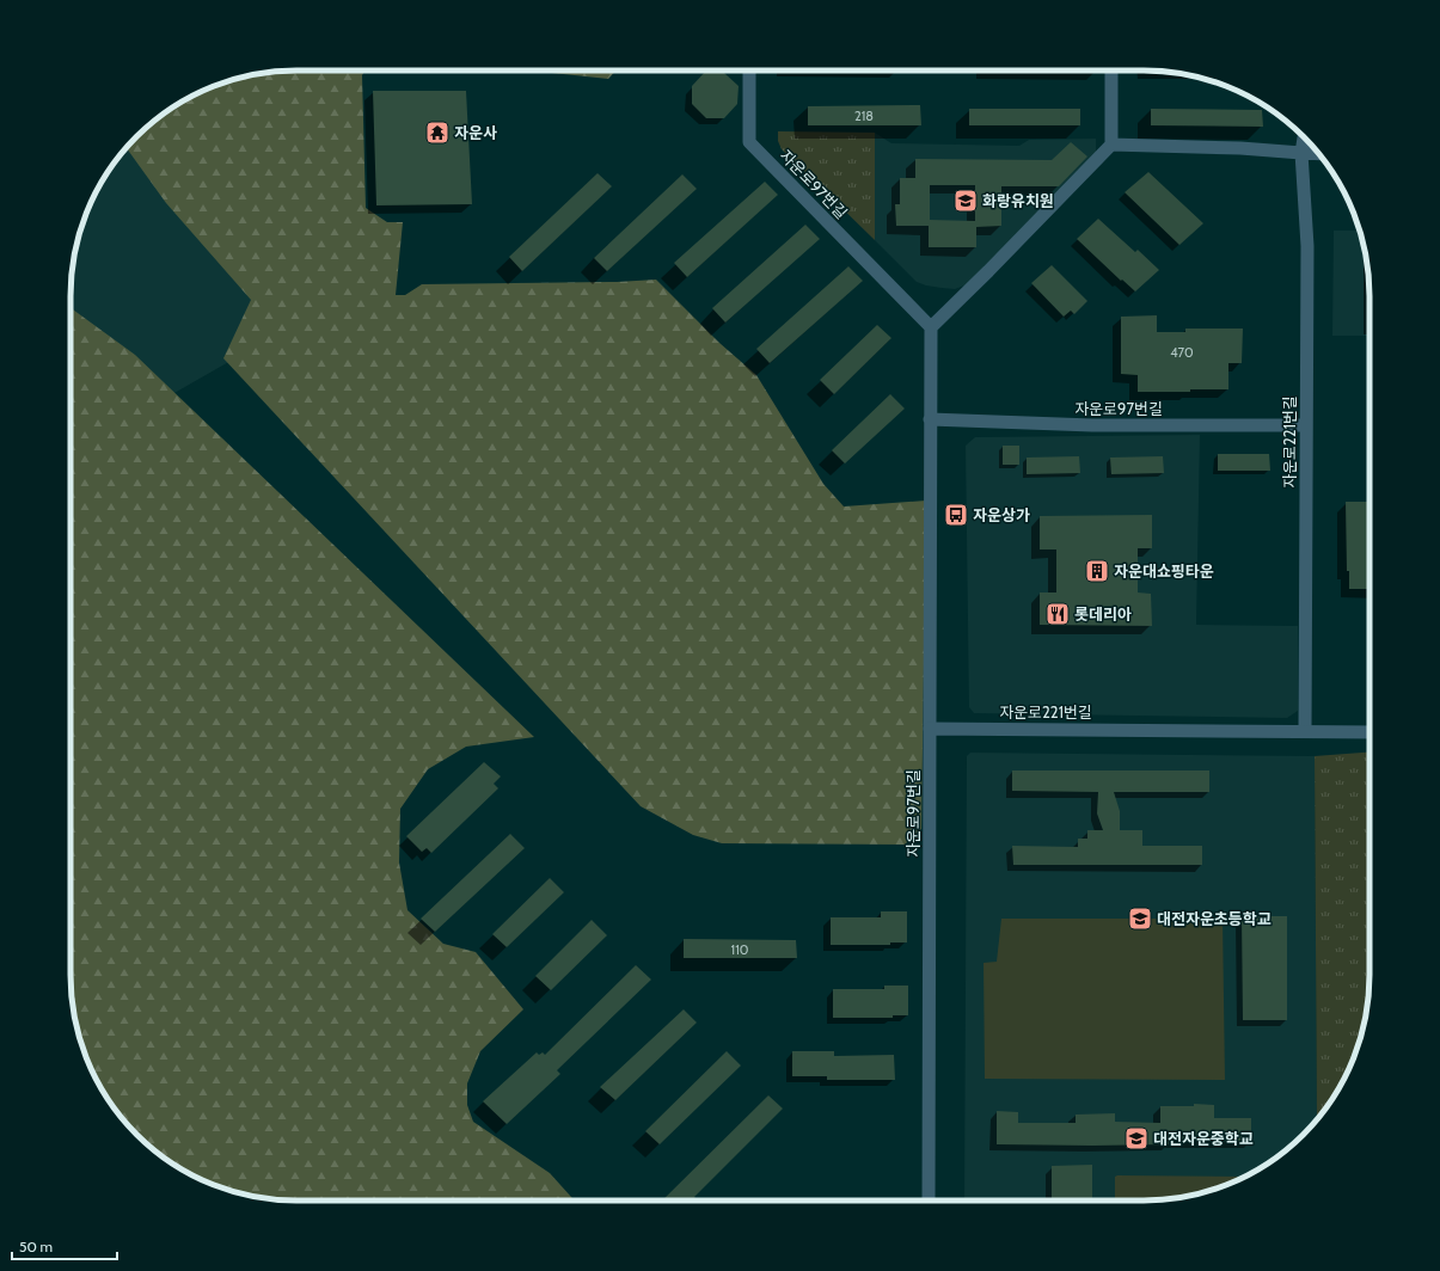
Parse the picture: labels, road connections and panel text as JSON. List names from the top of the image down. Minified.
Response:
{"streets":{"street":["자운로97번길","자운로221번길"]},"crossings":[["자운로97번길","자운로221번길"]],"places":{"temple":["자운사"],"school or university":["화랑유치원","대전자운초등학교","대전자운중학교"],"bus stop":["자운상가"],"building":["자운대쇼핑타운"],"restaurant":["롯데리아"]},"house_numbers":["218","470","110"],"scale_bar":"50 m"}
